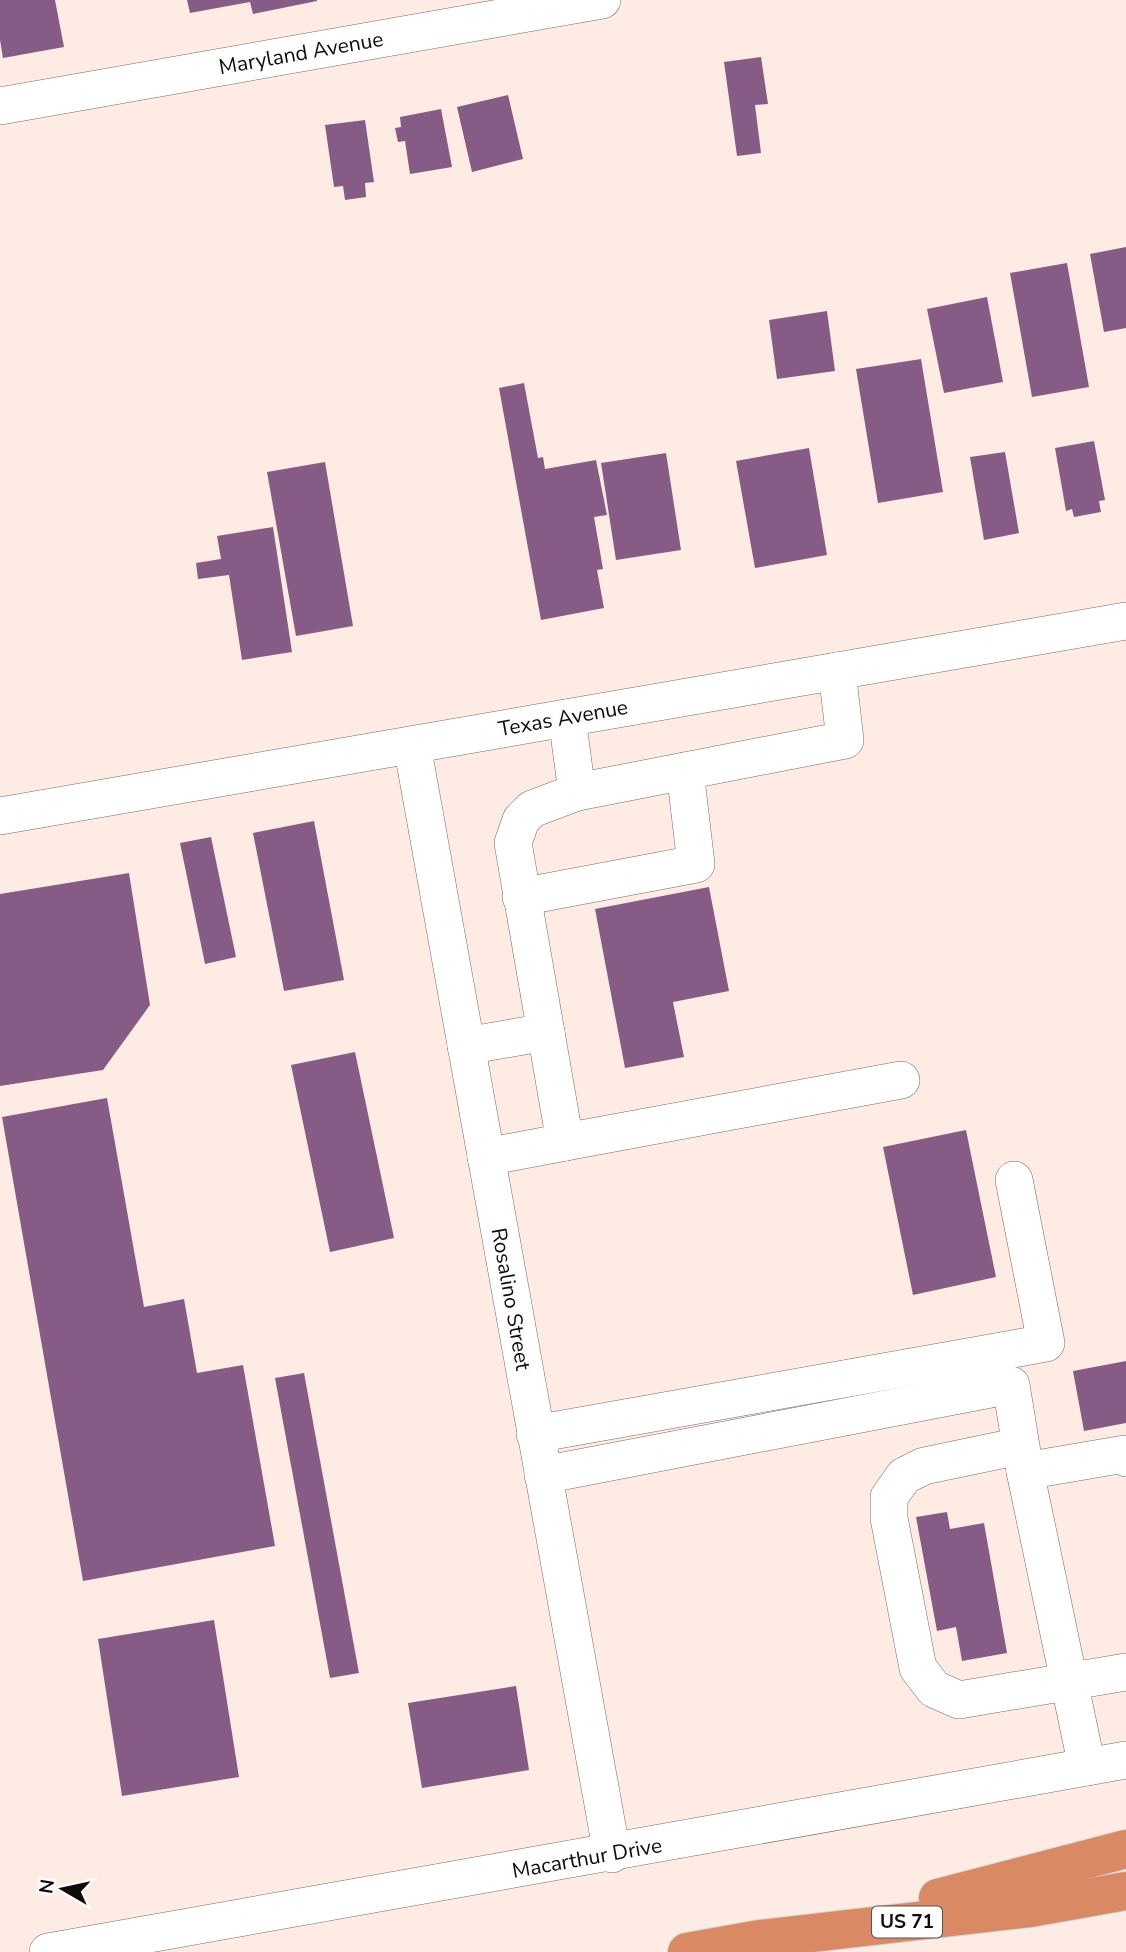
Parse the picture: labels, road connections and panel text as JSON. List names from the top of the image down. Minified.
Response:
{"streets":{"highway":["US 71"],"street":["Maryland Avenue","Texas Avenue","Rosalino Street","Macarthur Drive"]},"crossings":[["Texas Avenue","Rosalino Street"],["Rosalino Street","Macarthur Drive"]],"north":"left"}
